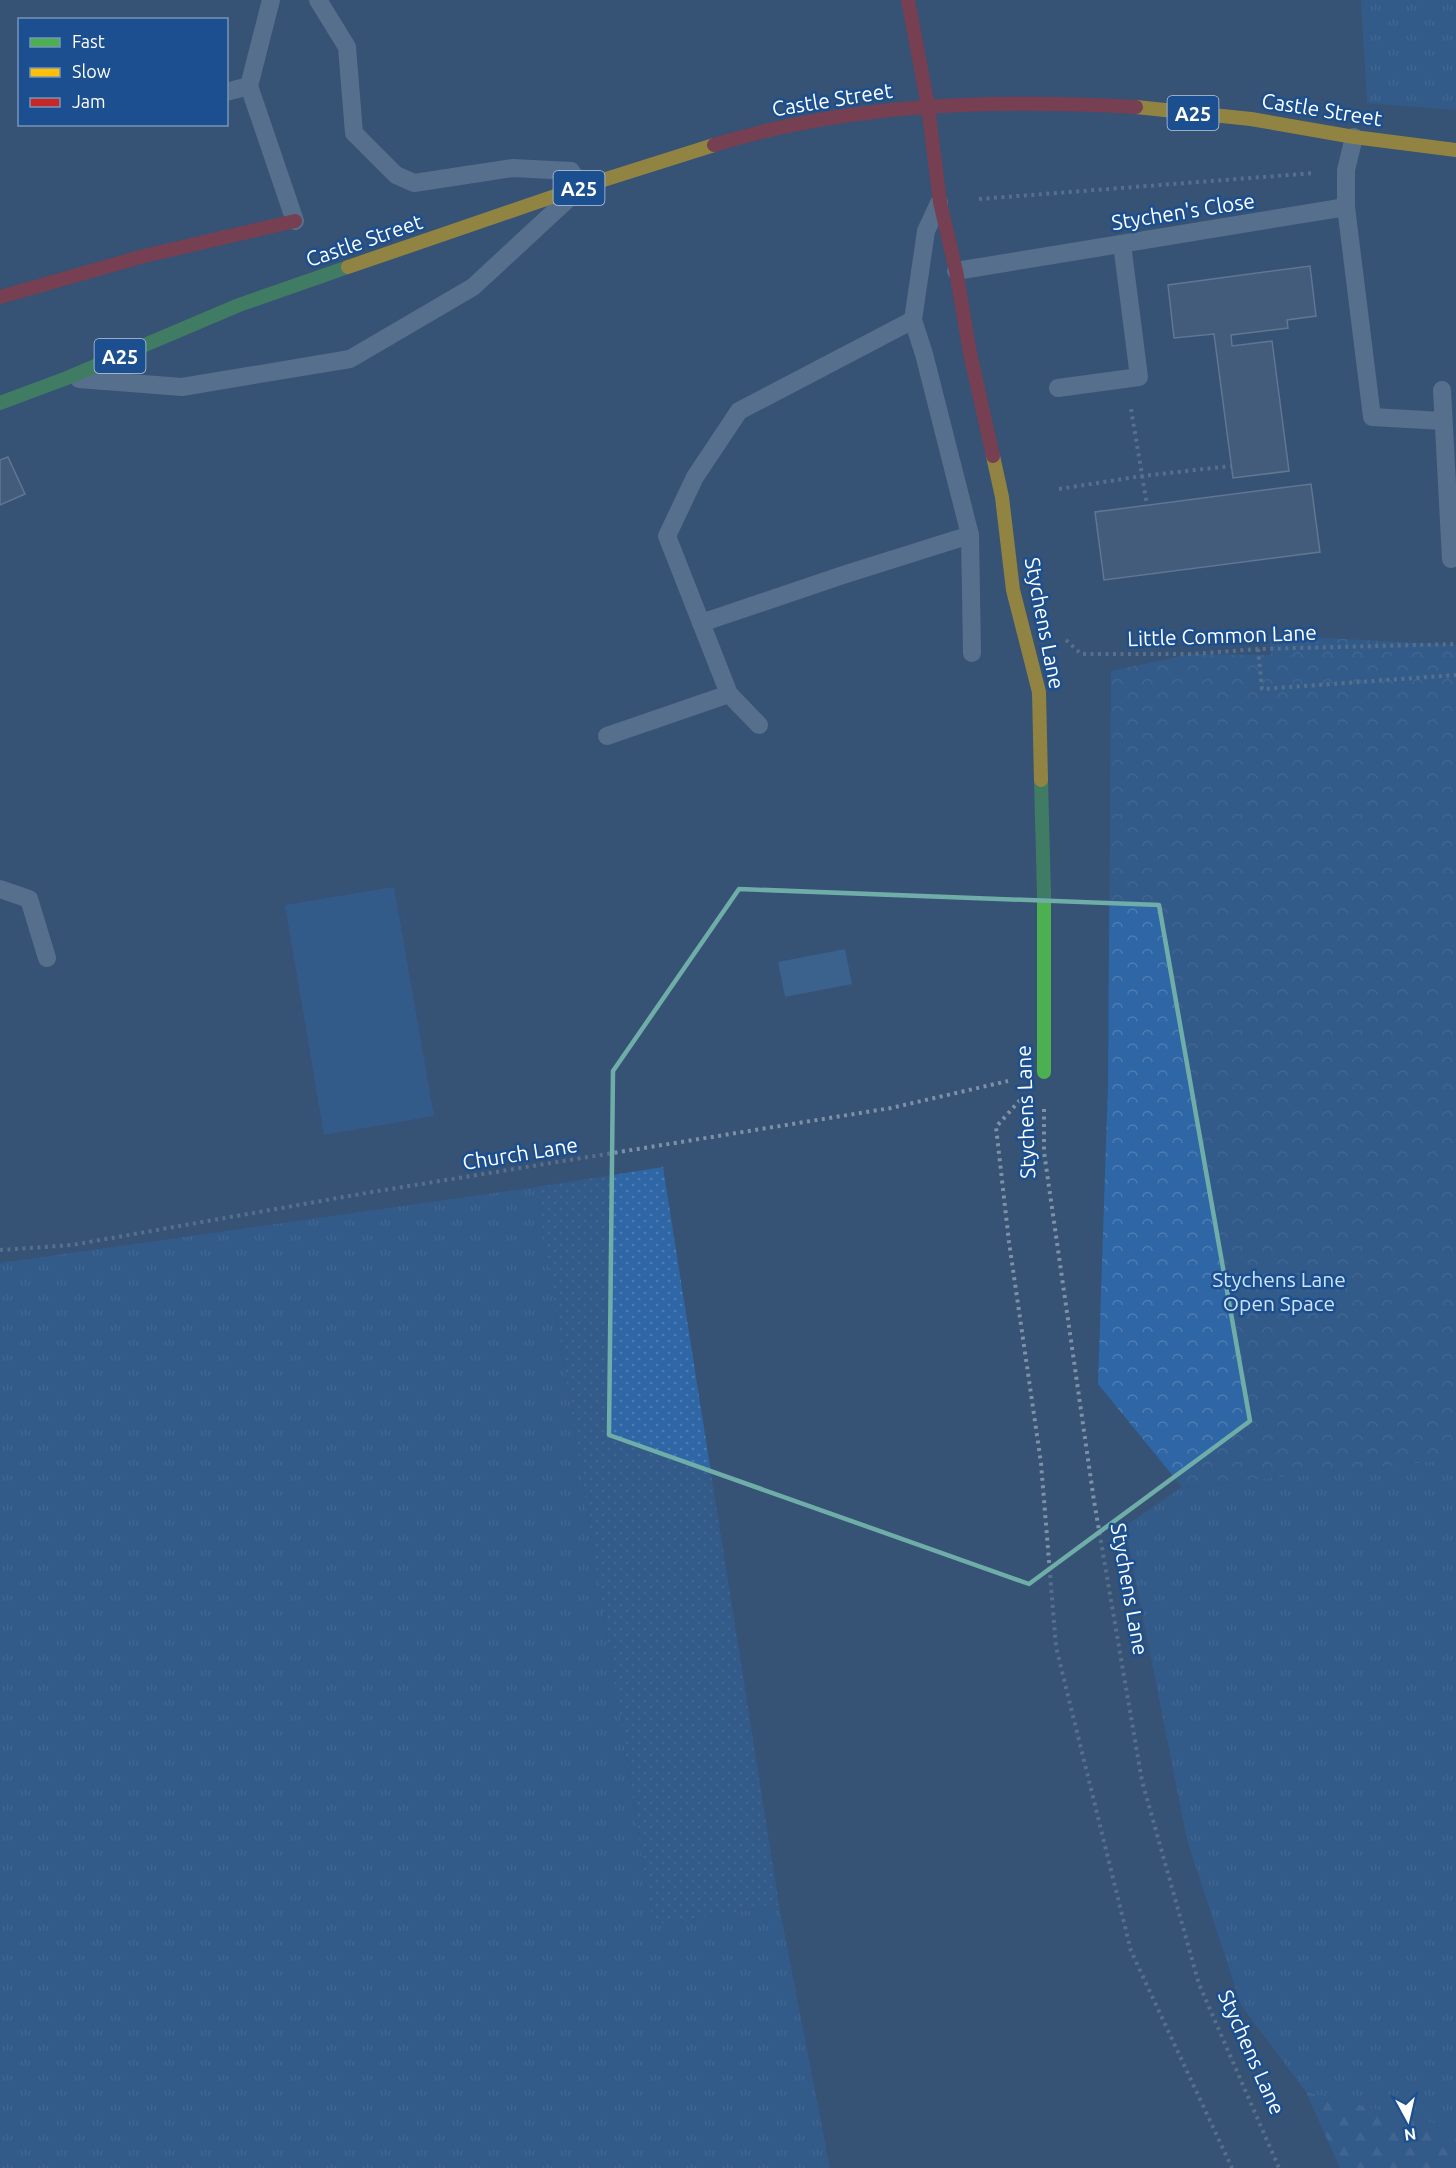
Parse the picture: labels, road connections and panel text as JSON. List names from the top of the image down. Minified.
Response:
{"streets":{"main road":["Castle Street","A25","Stychens Lane"],"lane":["Stychen's Close"],"path":["Little Common Lane","Church Lane"]},"crossings":[["Castle Street","A25"],["Castle Street","Stychens Lane"],["Stychen's Close","Stychens Lane"],["Stychens Lane","Church Lane"]],"parks":["Stychens Lane Open Space"],"legend":["Fast","Slow","Jam"],"north":"bottom"}
